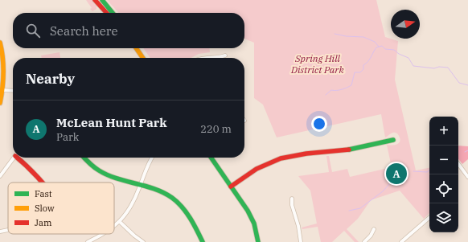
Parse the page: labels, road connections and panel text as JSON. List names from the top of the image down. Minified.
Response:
{"parks":["Spring Hill District Park"],"legend":["Fast","Slow","Jam"],"north":"right","page":{"search":"Search here","heading":"Nearby","list":[{"mark":"A","name":"McLean Hunt Park","note":"Park","value":"220 m"}],"map_buttons":["+","−"],"pins":"A"}}
